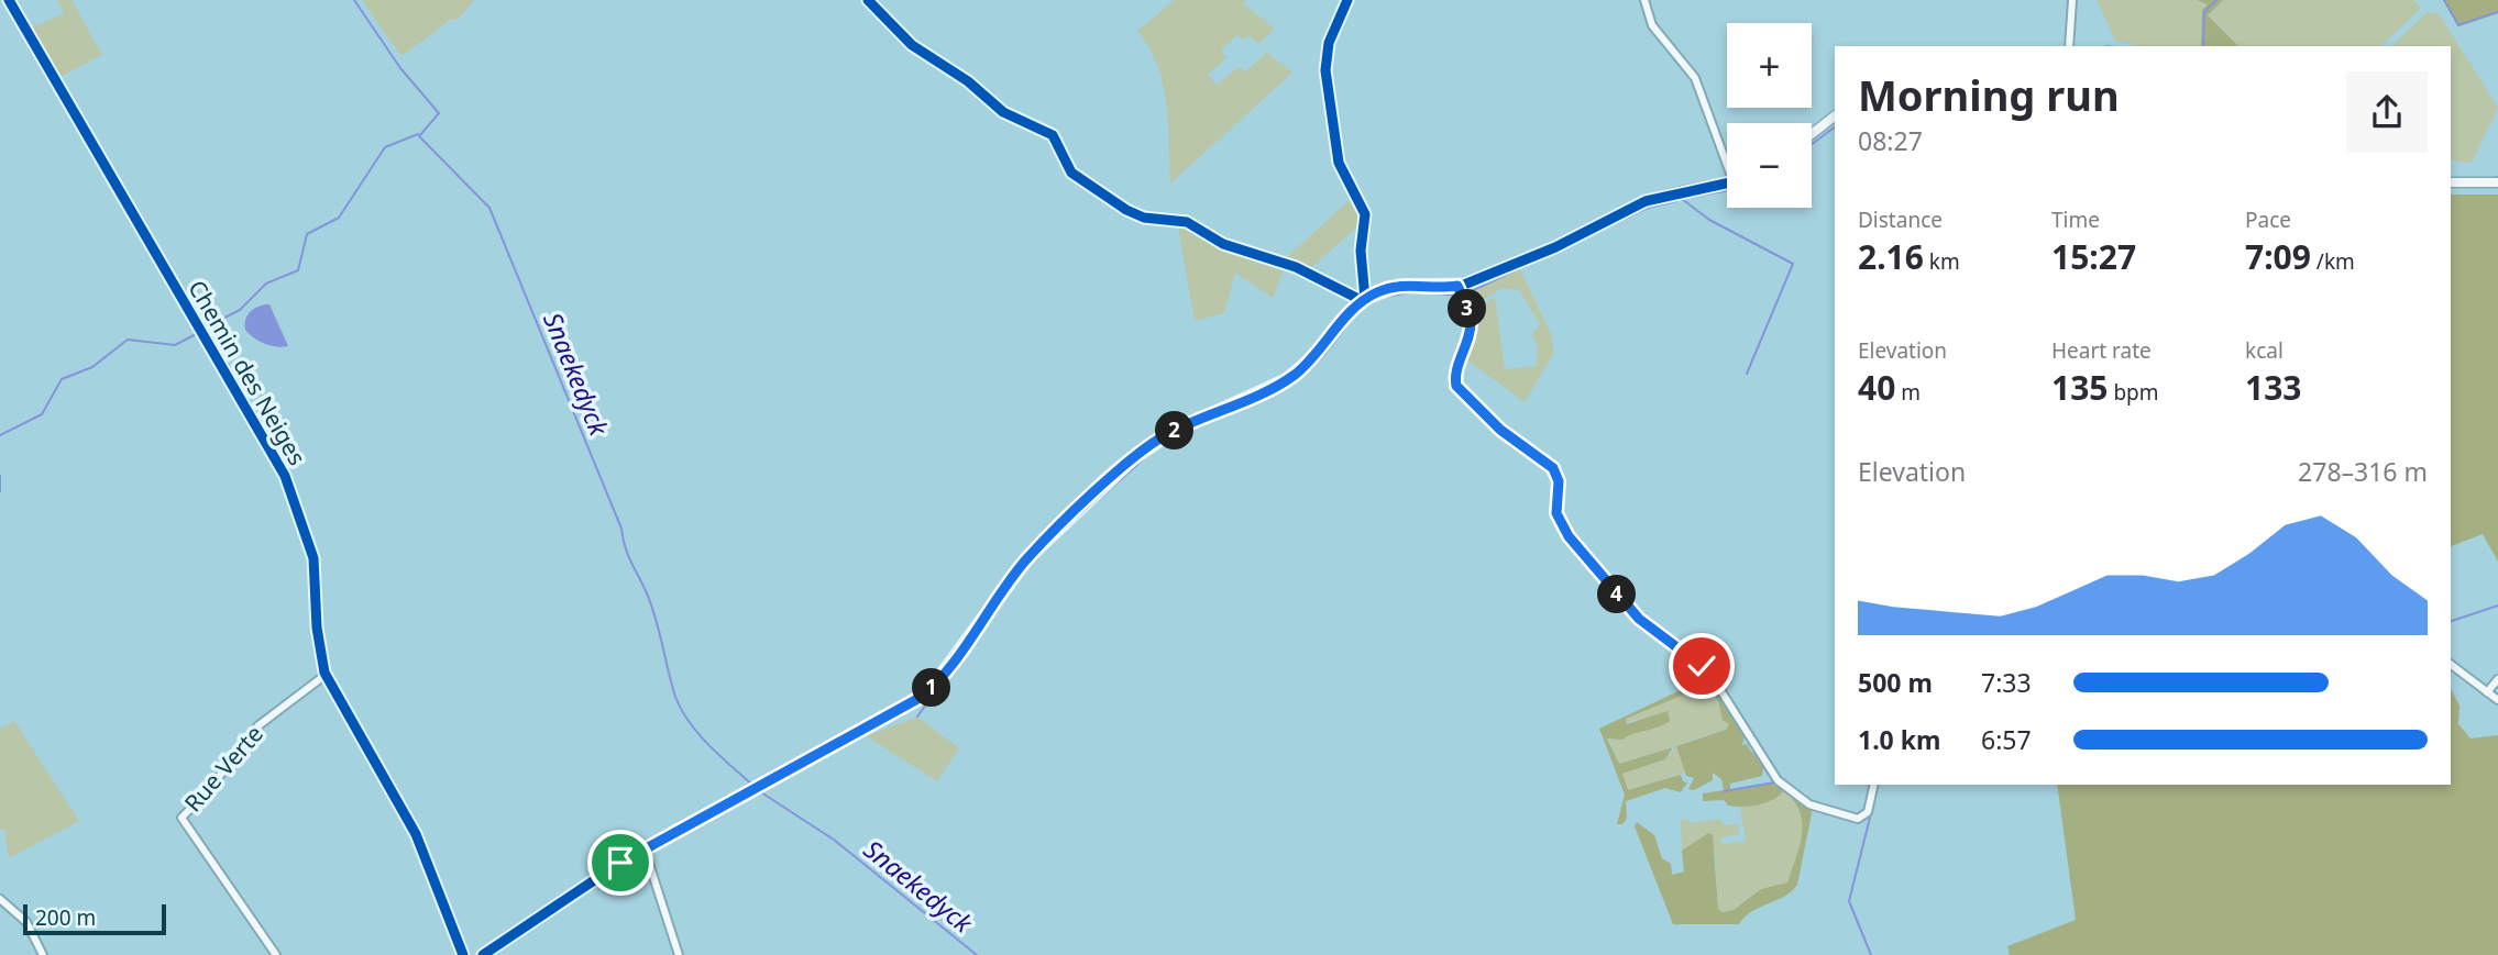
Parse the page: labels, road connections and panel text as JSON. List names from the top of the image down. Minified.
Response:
{"streets":{"street":["Chemin des Neiges","Rue Verte"]},"crossings":[["Chemin des Neiges","Rue Verte"]],"water":["Snaekedyck"],"scale_bar":"200 m","page":{"map_buttons":["+","−"],"heading":["Morning run","08:27"],"stats":[["Distance","2.16 km"],["Time","15:27"],["Pace","7:09 /km"],["Elevation","40 m"],["Heart rate","135 bpm"],["kcal","133"]],"pins":["3","2","4","1"],"chart":["Elevation","278–316 m"],"list":[{"name":"500 m","note":"7:33"},{"name":"1.0 km","note":"6:57"}],"scale":"200 m"}}
